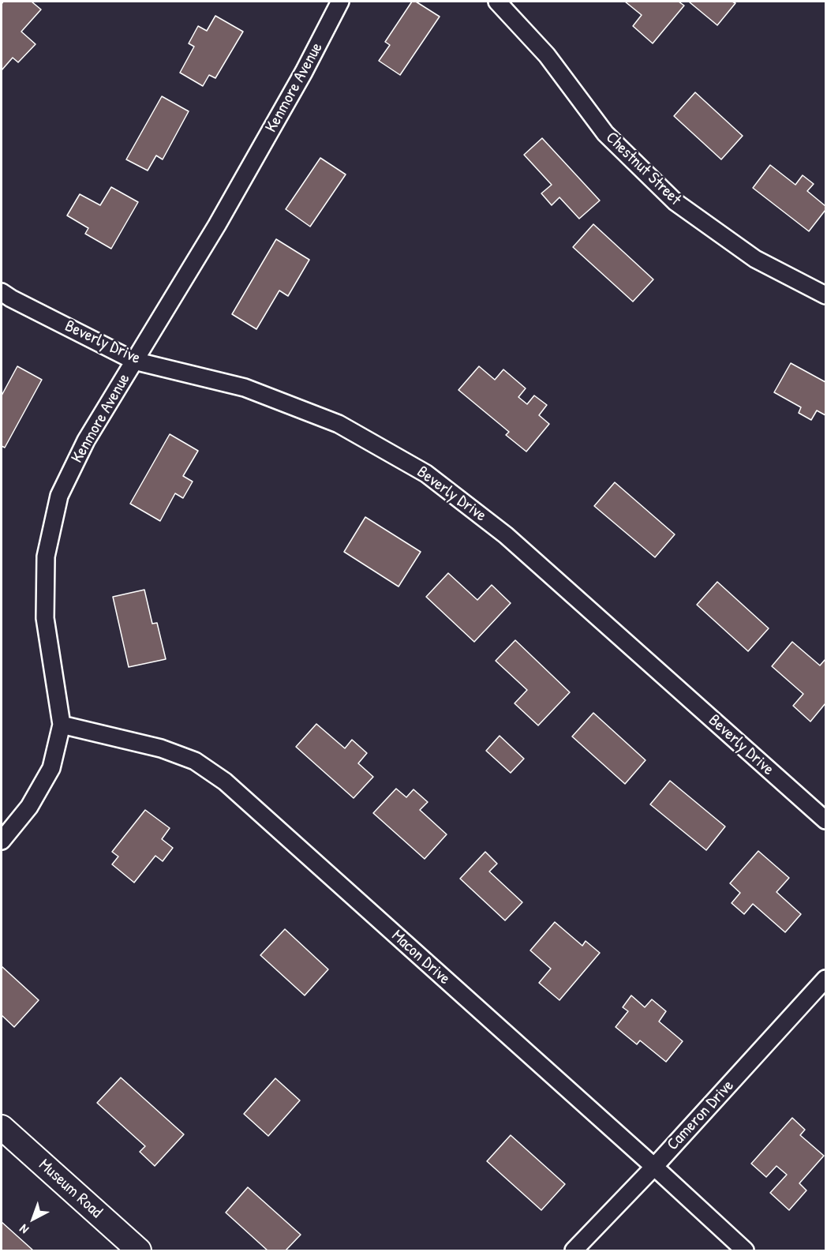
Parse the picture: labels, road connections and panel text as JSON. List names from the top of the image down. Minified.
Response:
{"streets":{"street":["Kenmore Avenue","Chestnut Street","Beverly Drive","Macon Drive","Cameron Drive","Museum Road"]},"crossings":[["Kenmore Avenue","Beverly Drive"],["Kenmore Avenue","Macon Drive"],["Macon Drive","Cameron Drive"]],"north":"bottom left"}
